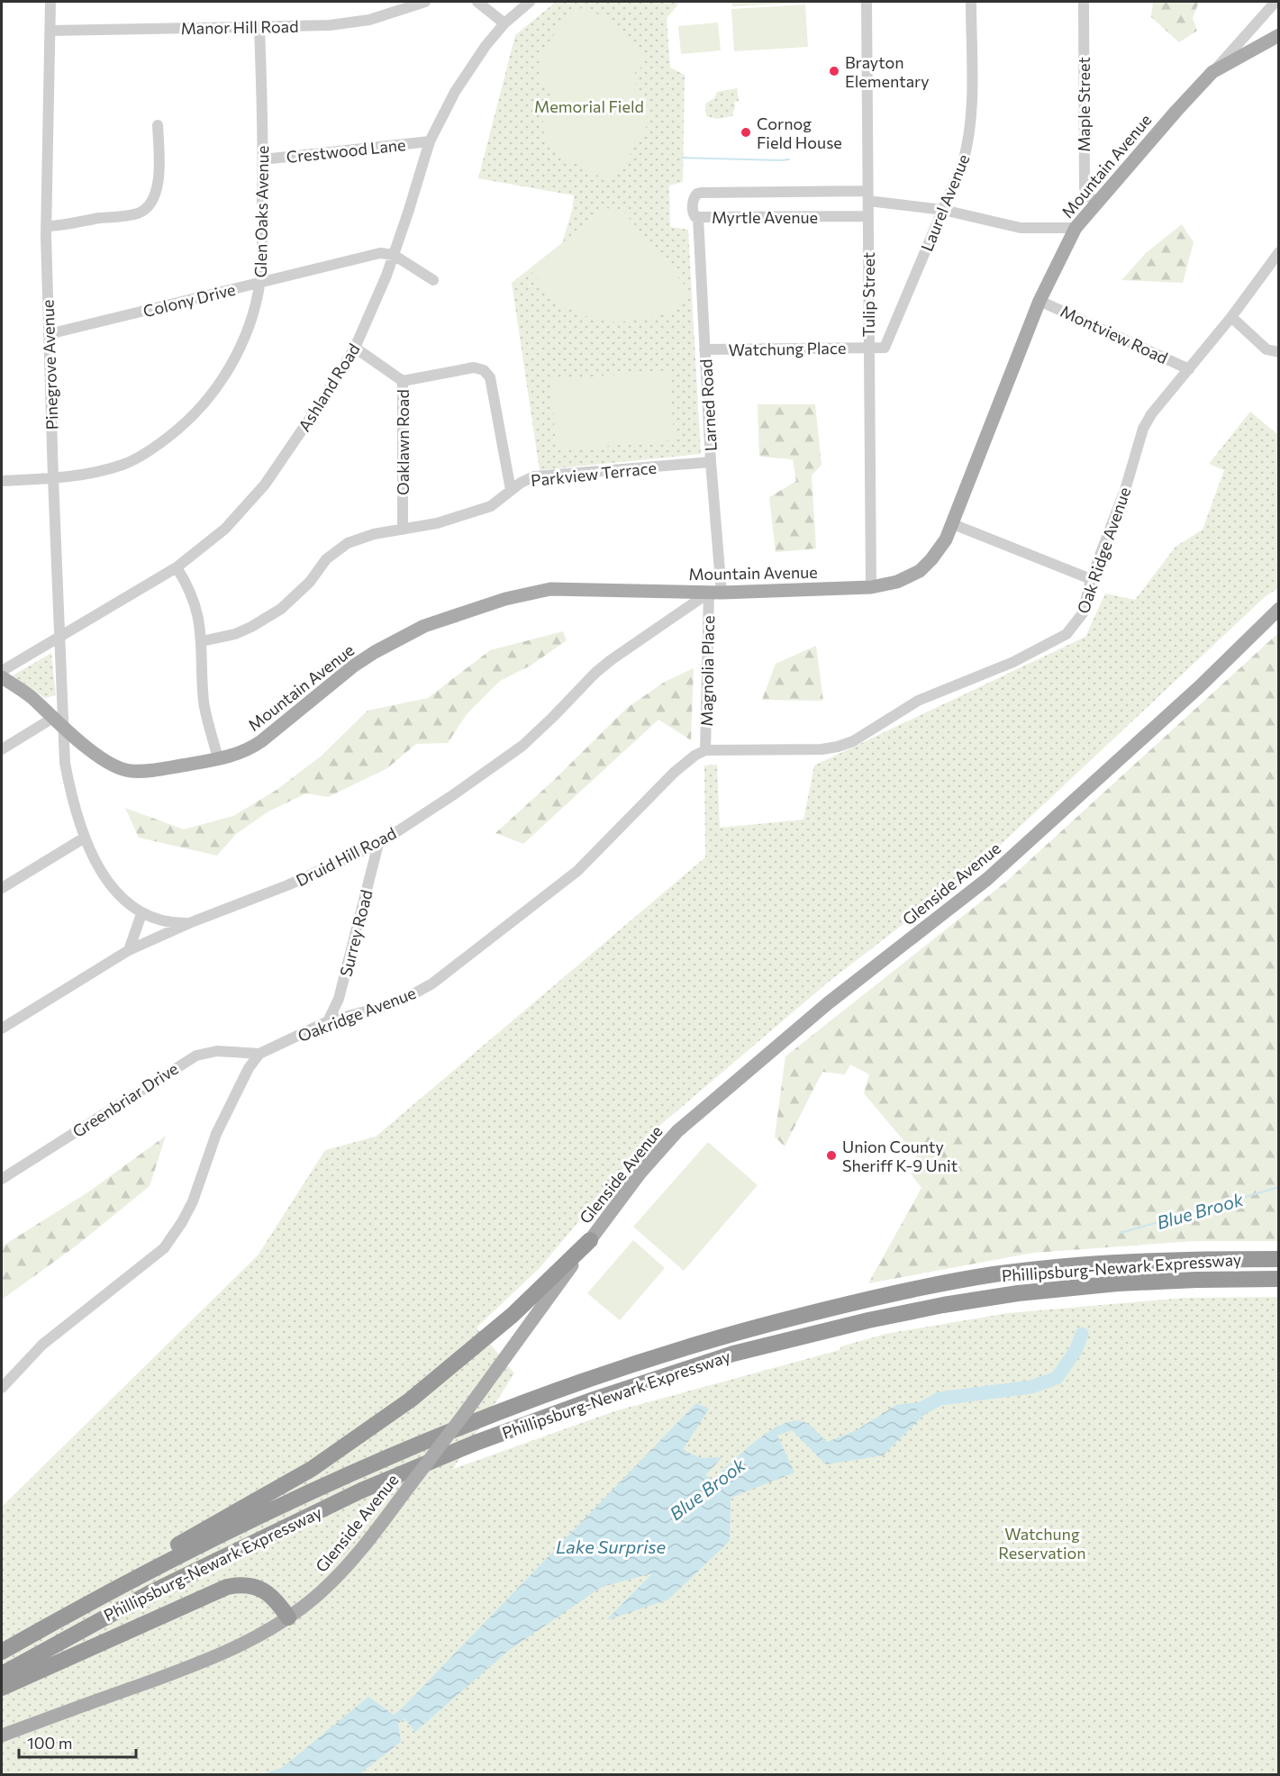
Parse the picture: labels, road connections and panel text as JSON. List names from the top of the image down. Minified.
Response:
{"streets":{"highway":["Phillipsburg-Newark Expressway"],"main road":["Mountain Avenue","Glenside Avenue"],"street":["Manor Hill Road","Maple Street","Crestwood Lane","Laurel Avenue","Glen Oaks Avenue","Myrtle Avenue","Tulip Street","Colony Drive","Montview Road","Watchung Place","Pinegrove Avenue","Ashland Road","Larned Road","Oaklawn Road","Parkview Terrace","Oak Ridge Avenue","Magnolia Place","Druid Hill Road","Surrey Road","Oakridge Avenue","Greenbriar Drive"]},"crossings":[["Manor Hill Road","Glen Oaks Avenue"],["Manor Hill Road","Pinegrove Avenue"],["Maple Street","Mountain Avenue"],["Crestwood Lane","Glen Oaks Avenue"],["Crestwood Lane","Ashland Road"],["Mountain Avenue","Myrtle Avenue"],["Mountain Avenue","Tulip Street"],["Mountain Avenue","Montview Road"],["Mountain Avenue","Pinegrove Avenue"],["Mountain Avenue","Larned Road"],["Mountain Avenue","Magnolia Place"],["Mountain Avenue","Druid Hill Road"],["Laurel Avenue","Myrtle Avenue"],["Laurel Avenue","Tulip Street"],["Laurel Avenue","Watchung Place"],["Glen Oaks Avenue","Colony Drive"],["Glen Oaks Avenue","Pinegrove Avenue"],["Myrtle Avenue","Tulip Street"],["Myrtle Avenue","Larned Road"],["Tulip Street","Watchung Place"],["Colony Drive","Pinegrove Avenue"],["Colony Drive","Ashland Road"],["Montview Road","Oak Ridge Avenue"],["Watchung Place","Larned Road"],["Pinegrove Avenue","Ashland Road"],["Ashland Road","Oaklawn Road"],["Larned Road","Parkview Terrace"],["Larned Road","Magnolia Place"],["Larned Road","Druid Hill Road"],["Oaklawn Road","Parkview Terrace"],["Oak Ridge Avenue","Magnolia Place"],["Oak Ridge Avenue","Oakridge Avenue"],["Magnolia Place","Druid Hill Road"],["Magnolia Place","Oakridge Avenue"],["Druid Hill Road","Surrey Road"],["Surrey Road","Oakridge Avenue"],["Oakridge Avenue","Greenbriar Drive"]],"water":["Blue Brook","Lake Surprise"],"parks":["Memorial Field","Watchung Reservation"],"places":["Brayton Elementary","Cornog Field House","Union County Sheriff K-9 Unit"],"scale_bar":"100 m"}
